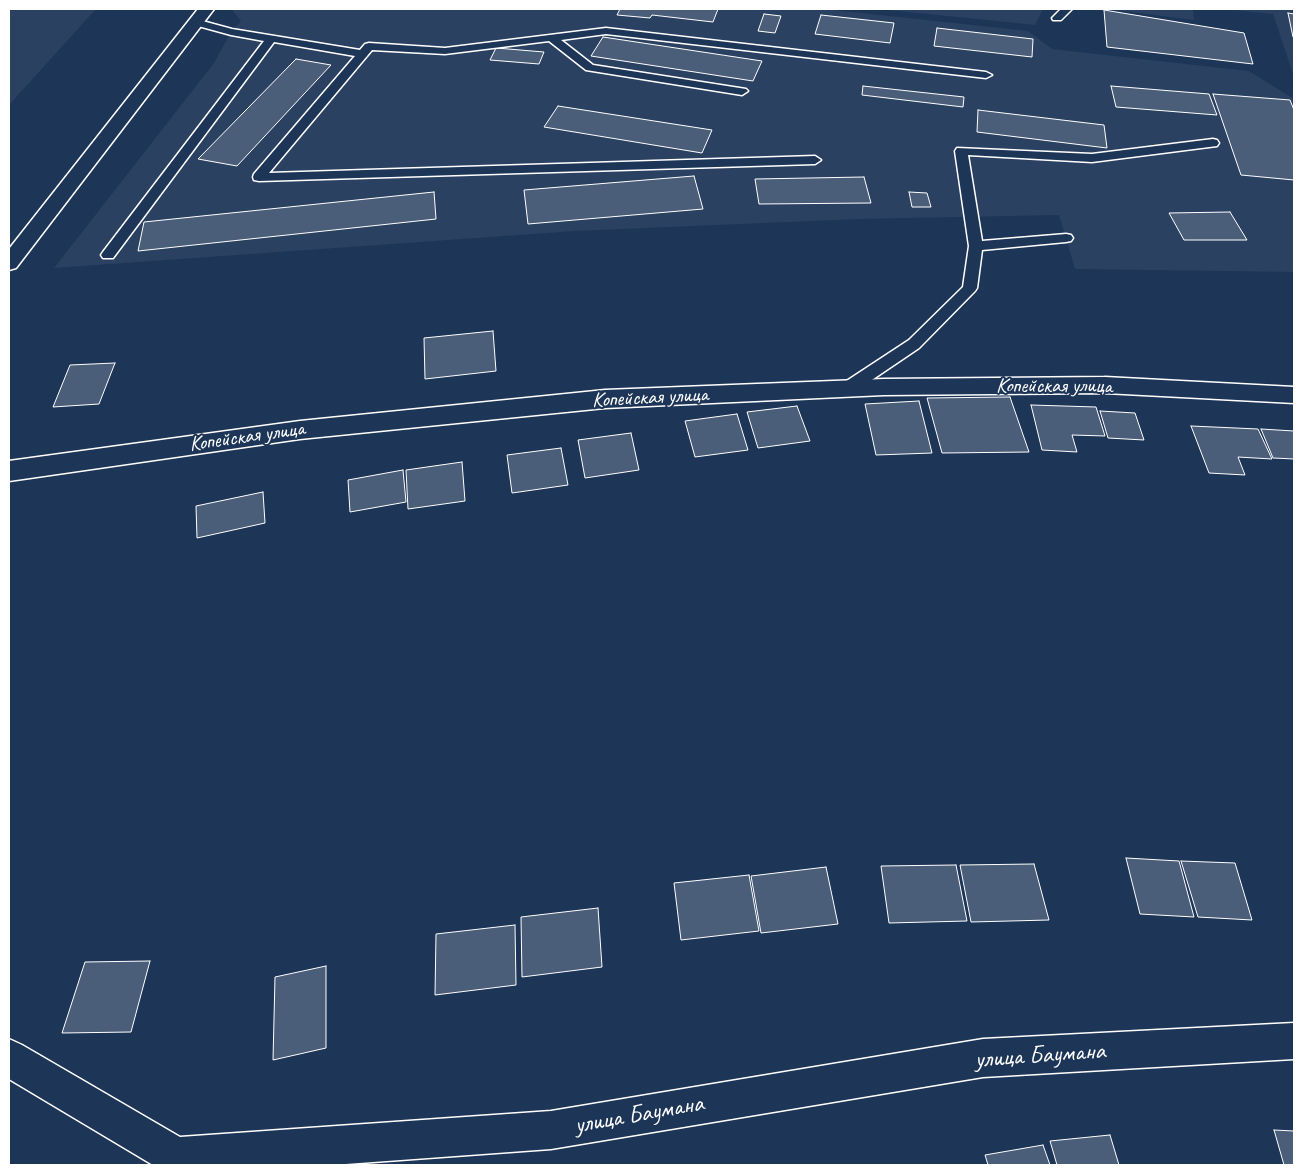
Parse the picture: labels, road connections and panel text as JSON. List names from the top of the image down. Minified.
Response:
{"streets":{"street":["Копейская улица","улица Баумана"]}}
